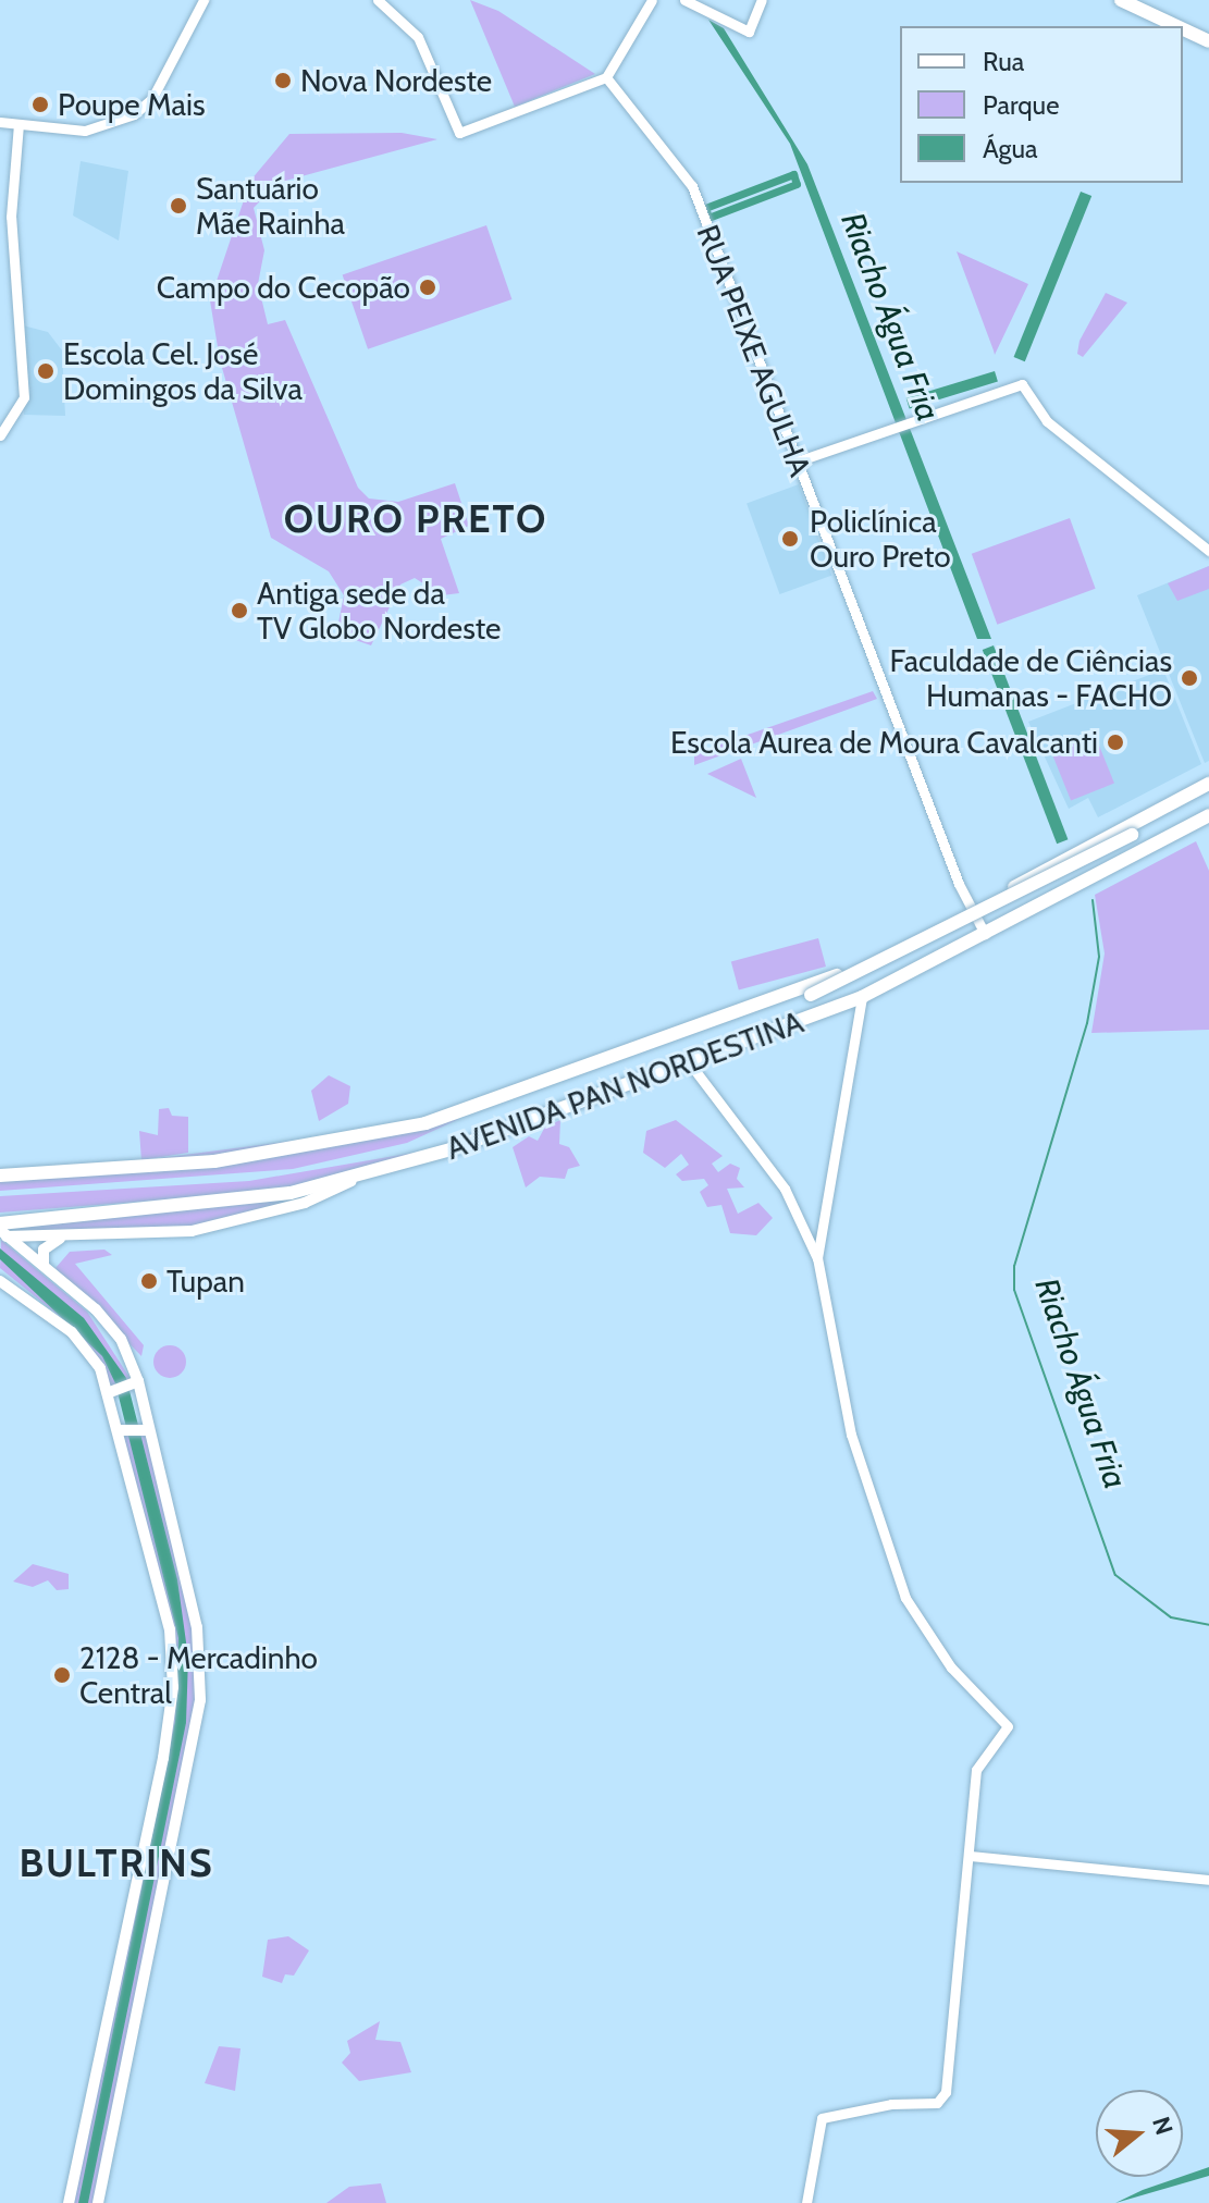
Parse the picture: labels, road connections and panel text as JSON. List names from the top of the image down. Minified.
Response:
{"streets":{"main road":["AVENIDA PAN NORDESTINA"],"street":["RUA PEIXE AGULHA"]},"crossings":[["RUA PEIXE AGULHA","AVENIDA PAN NORDESTINA"]],"districts":["OURO PRETO","BULTRINS"],"water":["Riacho Água Fria"],"places":["Nova Nordeste","Poupe Mais","Santuário Mãe Rainha","Campo do Cecopão","Escola Cel. José Domingos da Silva","Policlínica Ouro Preto","Antiga sede da TV Globo Nordeste","Faculdade de Ciências Humanas - FACHO","Escola Aurea de Moura Cavalcanti","Tupan","2128 - Mercadinho Central"],"legend":["Rua","Parque","Água"],"north":"right"}
